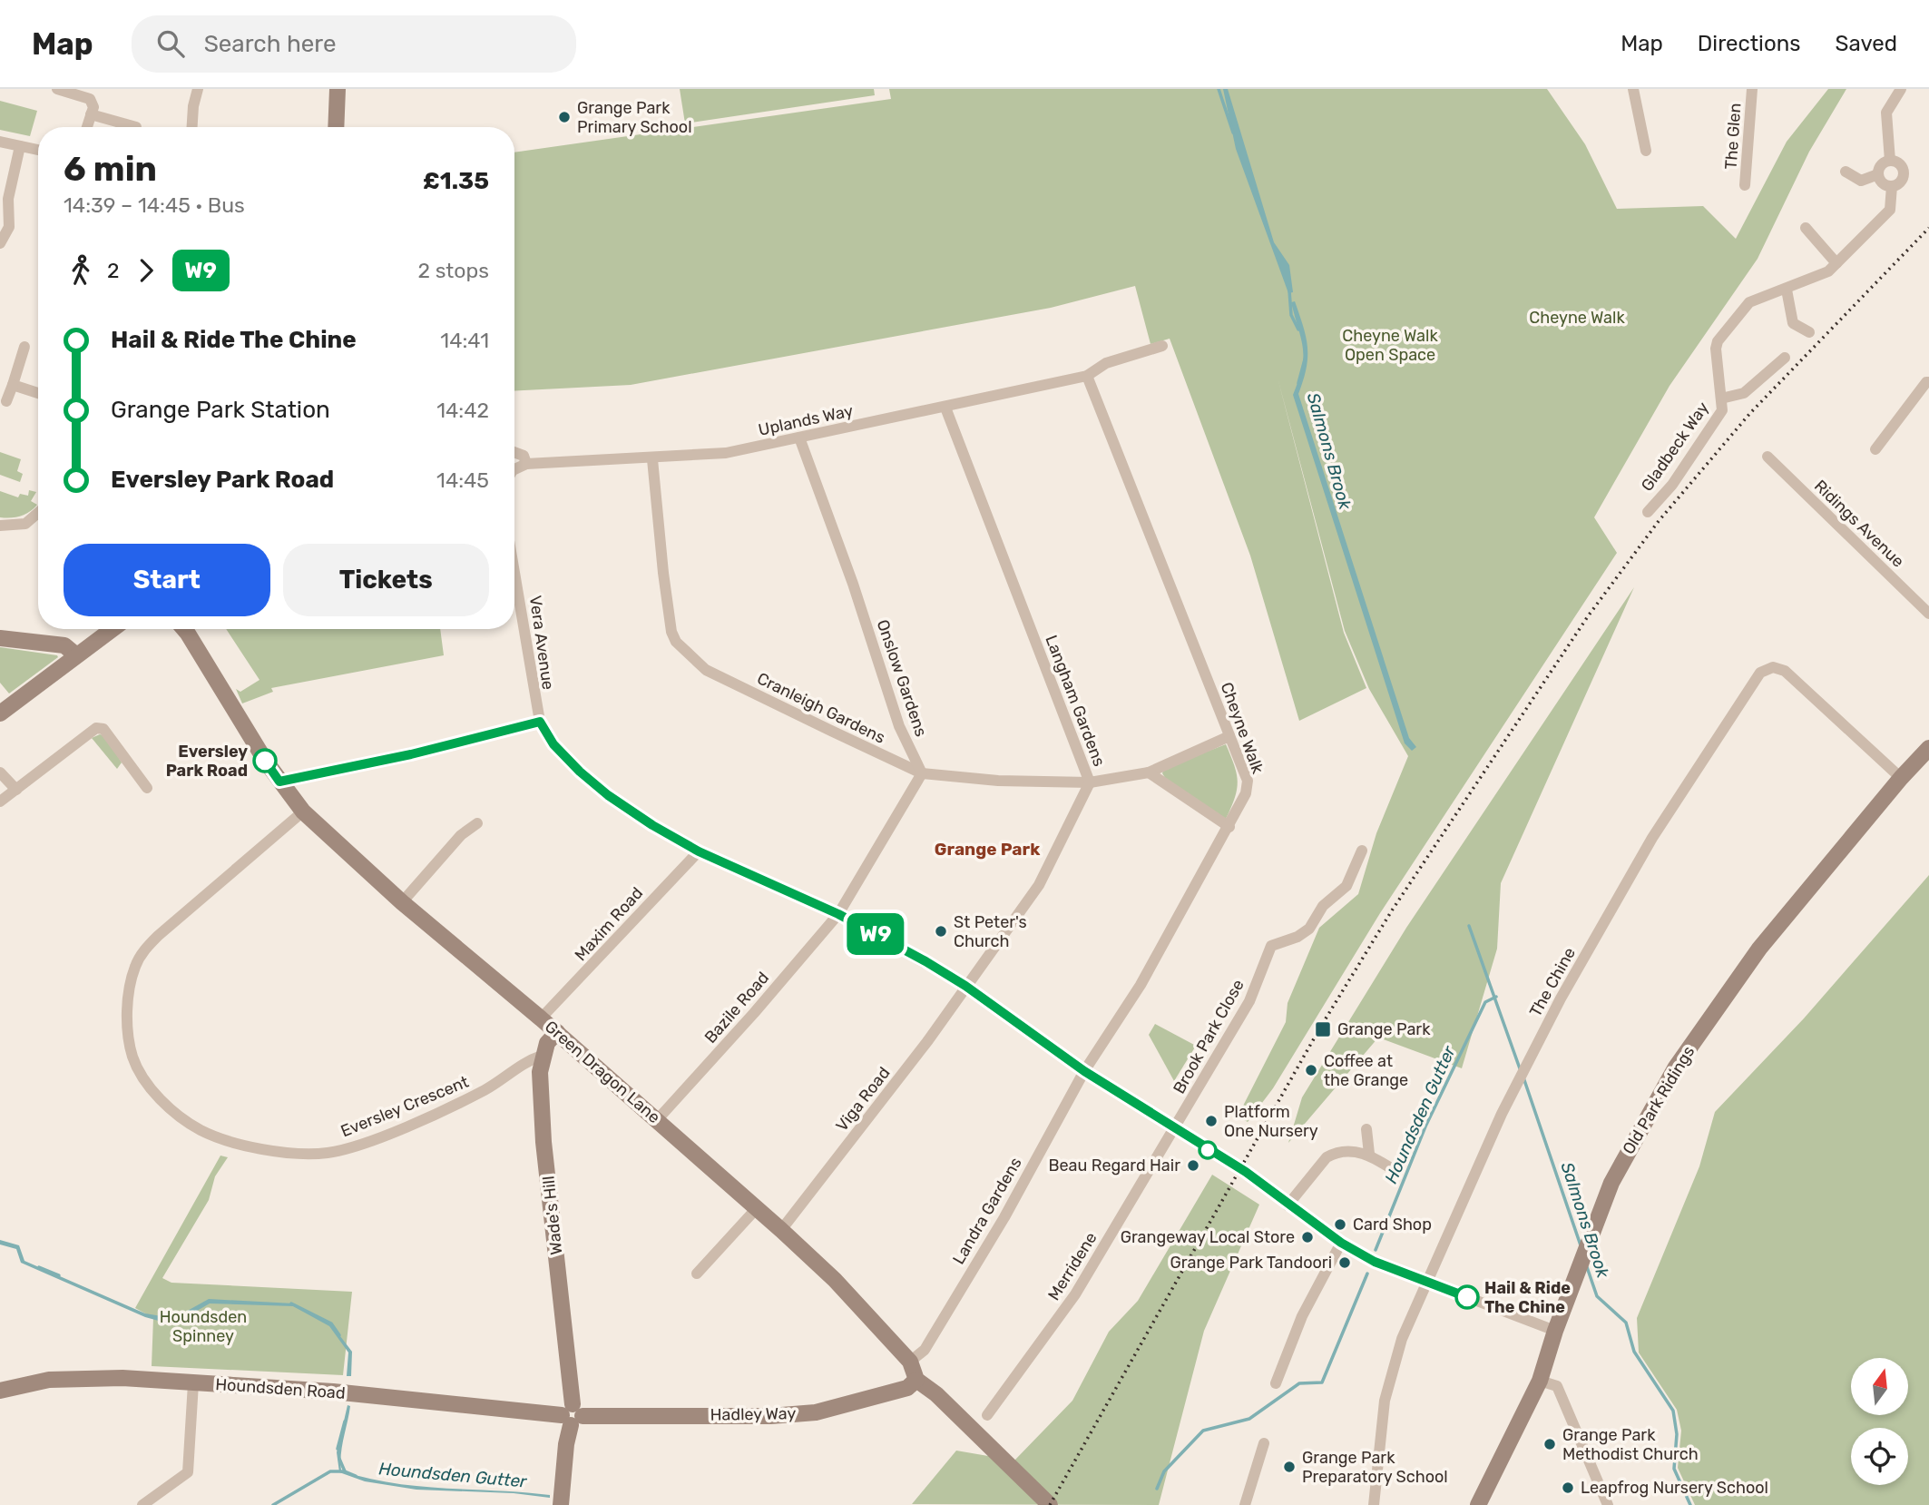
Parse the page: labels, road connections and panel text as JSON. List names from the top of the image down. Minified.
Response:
{"streets":{"street":["The Glen","Uplands Way","Gladbeck Way","Ridings Avenue","Vera Avenue","Onslow Gardens","Langham Gardens","Cranleigh Gardens","Cheyne Walk","Maxim Road","The Chine","Bazile Road","Brook Park Close","Green Dragon Lane","Viga Road","Old Park Ridings","Eversley Crescent","Landra Gardens","Wade's Hill","Merridene","Houndsden Road","Hadley Way"]},"crossings":[["Uplands Way","Onslow Gardens"],["Uplands Way","Langham Gardens"],["Uplands Way","Cranleigh Gardens"],["Uplands Way","Cheyne Walk"],["Vera Avenue","Langham Gardens"],["Vera Avenue","Cheyne Walk"],["Vera Avenue","Maxim Road"],["Vera Avenue","The Chine"],["Vera Avenue","Bazile Road"],["Vera Avenue","Brook Park Close"],["Vera Avenue","Viga Road"],["Vera Avenue","Old Park Ridings"],["Vera Avenue","Landra Gardens"],["Vera Avenue","Merridene"],["Onslow Gardens","Cranleigh Gardens"],["Langham Gardens","Cranleigh Gardens"],["Langham Gardens","Viga Road"],["Cranleigh Gardens","Cheyne Walk"],["Cheyne Walk","Landra Gardens"],["Maxim Road","Green Dragon Lane"],["The Chine","Old Park Ridings"],["Bazile Road","Green Dragon Lane"],["Brook Park Close","Merridene"],["Green Dragon Lane","Viga Road"],["Green Dragon Lane","Eversley Crescent"],["Green Dragon Lane","Landra Gardens"],["Green Dragon Lane","Hadley Way"],["Eversley Crescent","Wade's Hill"],["Wade's Hill","Houndsden Road"],["Wade's Hill","Hadley Way"],["Houndsden Road","Hadley Way"]],"districts":["Grange Park"],"water":["Salmons Brook","Houndsden Gutter"],"parks":["Cheyne Walk","Cheyne Walk Open Space","Houndsden Spinney"],"places":{"other":["Grange Park Primary School","Eversley Park Road","St Peter's Church","Coffee at the Grange","Platform One Nursery","Beau Regard Hair","Card Shop","Grangeway Local Store","Grange Park Tandoori","Hail & Ride The Chine","Grange Park Methodist Church","Grange Park Preparatory School","Leapfrog Nursery School"],"transit":["Grange Park"]},"lines":["bus line W9"],"north":"top","page":{"header":"Map","search":"Search here","nav":["Map","Directions","Saved"],"on_map":"W9","heading":["6 min","14:39 – 14:45 · Bus","£1.35"],"legs":["2","W9","2 stops"],"list":[{"name":"Hail & Ride The Chine","value":"14:41"},{"name":"Grange Park Station","value":"14:42"},{"name":"Eversley Park Road","value":"14:45"}],"buttons":["Start","Tickets"]}}
